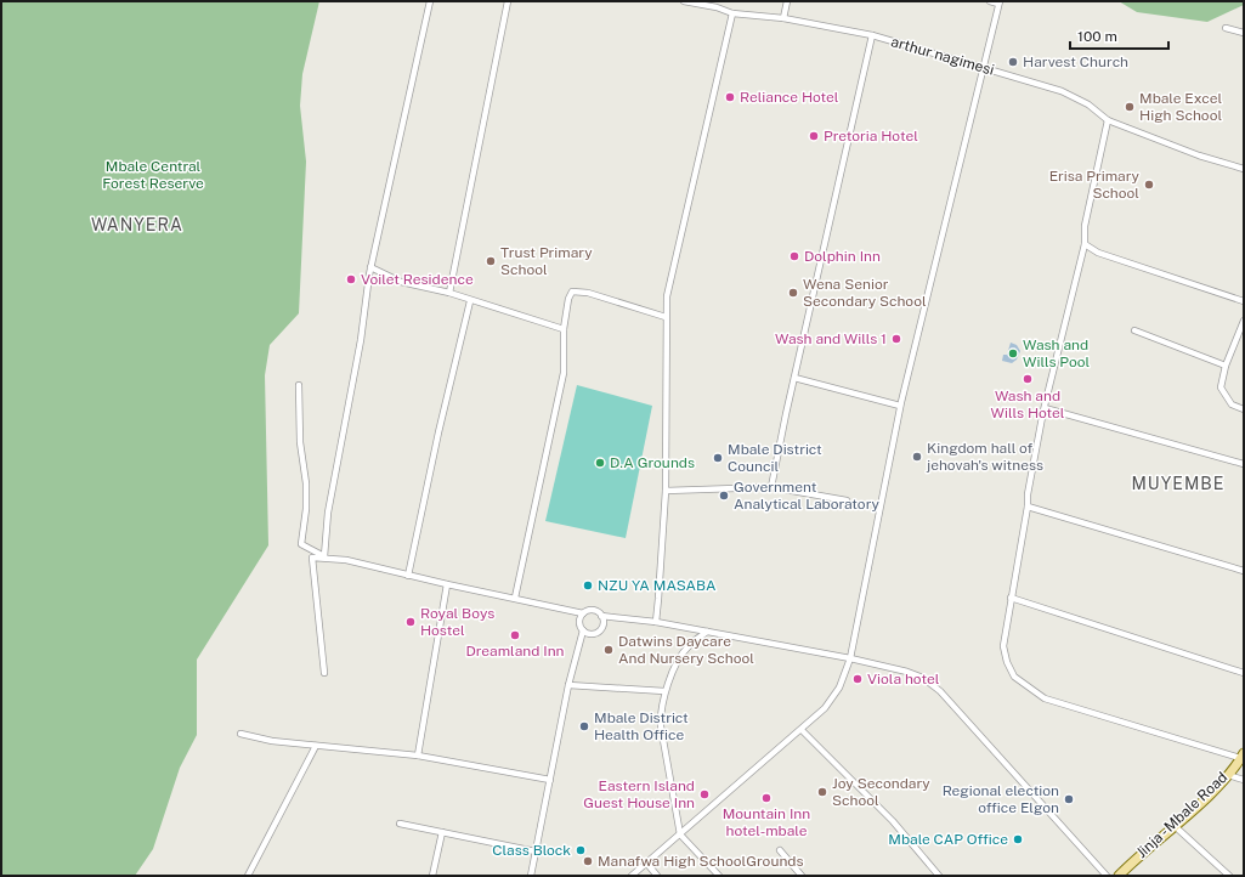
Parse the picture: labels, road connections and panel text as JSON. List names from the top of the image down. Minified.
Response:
{"streets":{"main road":["Jinja - Mbale Road"],"street":["arthur nagimesi"]},"districts":["WANYERA","MUYEMBE"],"parks":["Mbale Central Forest Reserve"],"places":["Harvest Church","Reliance Hotel","Mbale Excel High School","Pretoria Hotel","Erisa Primary School","Dolphin Inn","Trust Primary School","Voilet Residence","Wena Senior Secondary School","Wash and Wills 1","Wash and Wills Pool","Wash and Wills Hotel","Kingdom hall of jehovah's witness","Mbale District Council","D.A Grounds","Government Analytical Laboratory","NZU YA MASABA","Royal Boys Hostel","Dreamland Inn","Datwins Daycare And Nursery School","Viola hotel","Mbale District Health Office","Joy Secondary School","Eastern Island Guest House Inn","Mountain Inn hotel-mbale","Regional election office Elgon","Mbale CAP Office","Class Block","Manafwa High SchoolGrounds"],"scale_bar":"100 m"}
